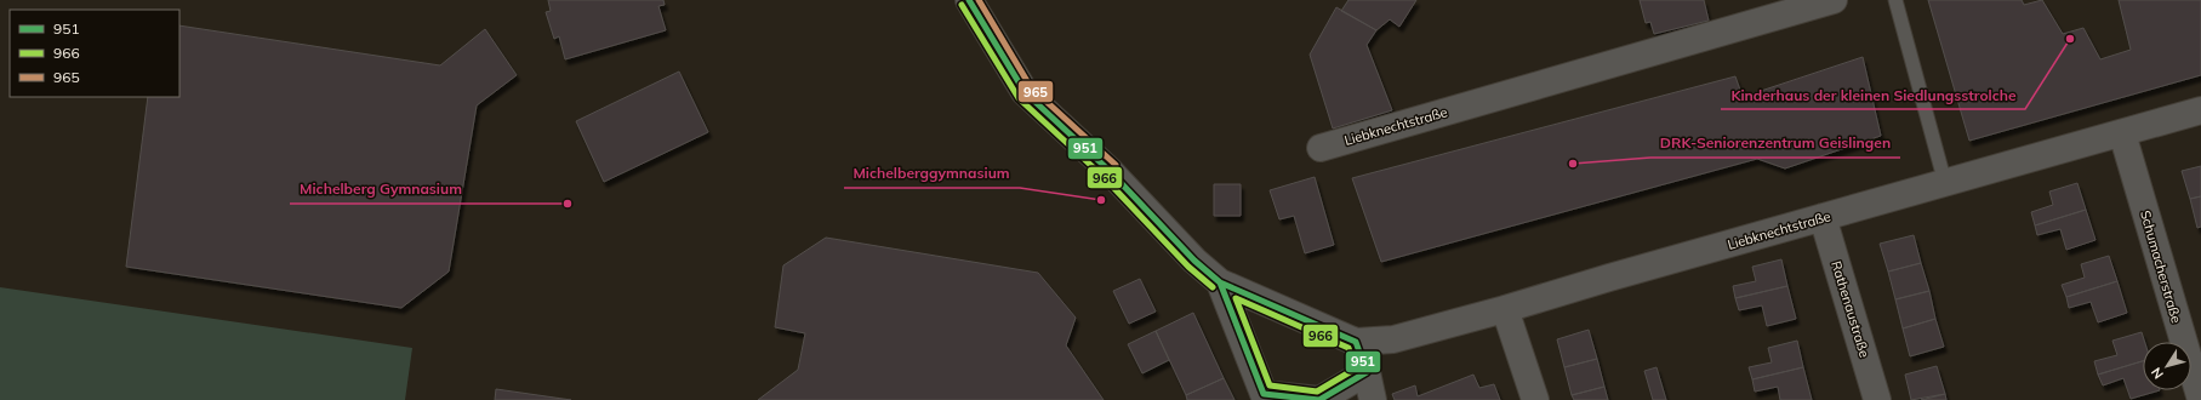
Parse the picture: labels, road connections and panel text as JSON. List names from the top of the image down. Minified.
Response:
{"streets":{"street":["Liebknechtstraße","Schumacherstraße","Rathenaustraße"]},"crossings":[["Liebknechtstraße","Schumacherstraße"],["Liebknechtstraße","Rathenaustraße"]],"places":["Kinderhaus der kleinen Siedlungsstrolche","DRK-Seniorenzentrum Geislingen","Michelberggymnasium","Michelberg Gymnasium"],"lines":["transit line 951","transit line 965","transit line 966"],"legend":["951","966","965"],"north":"bottom left"}
